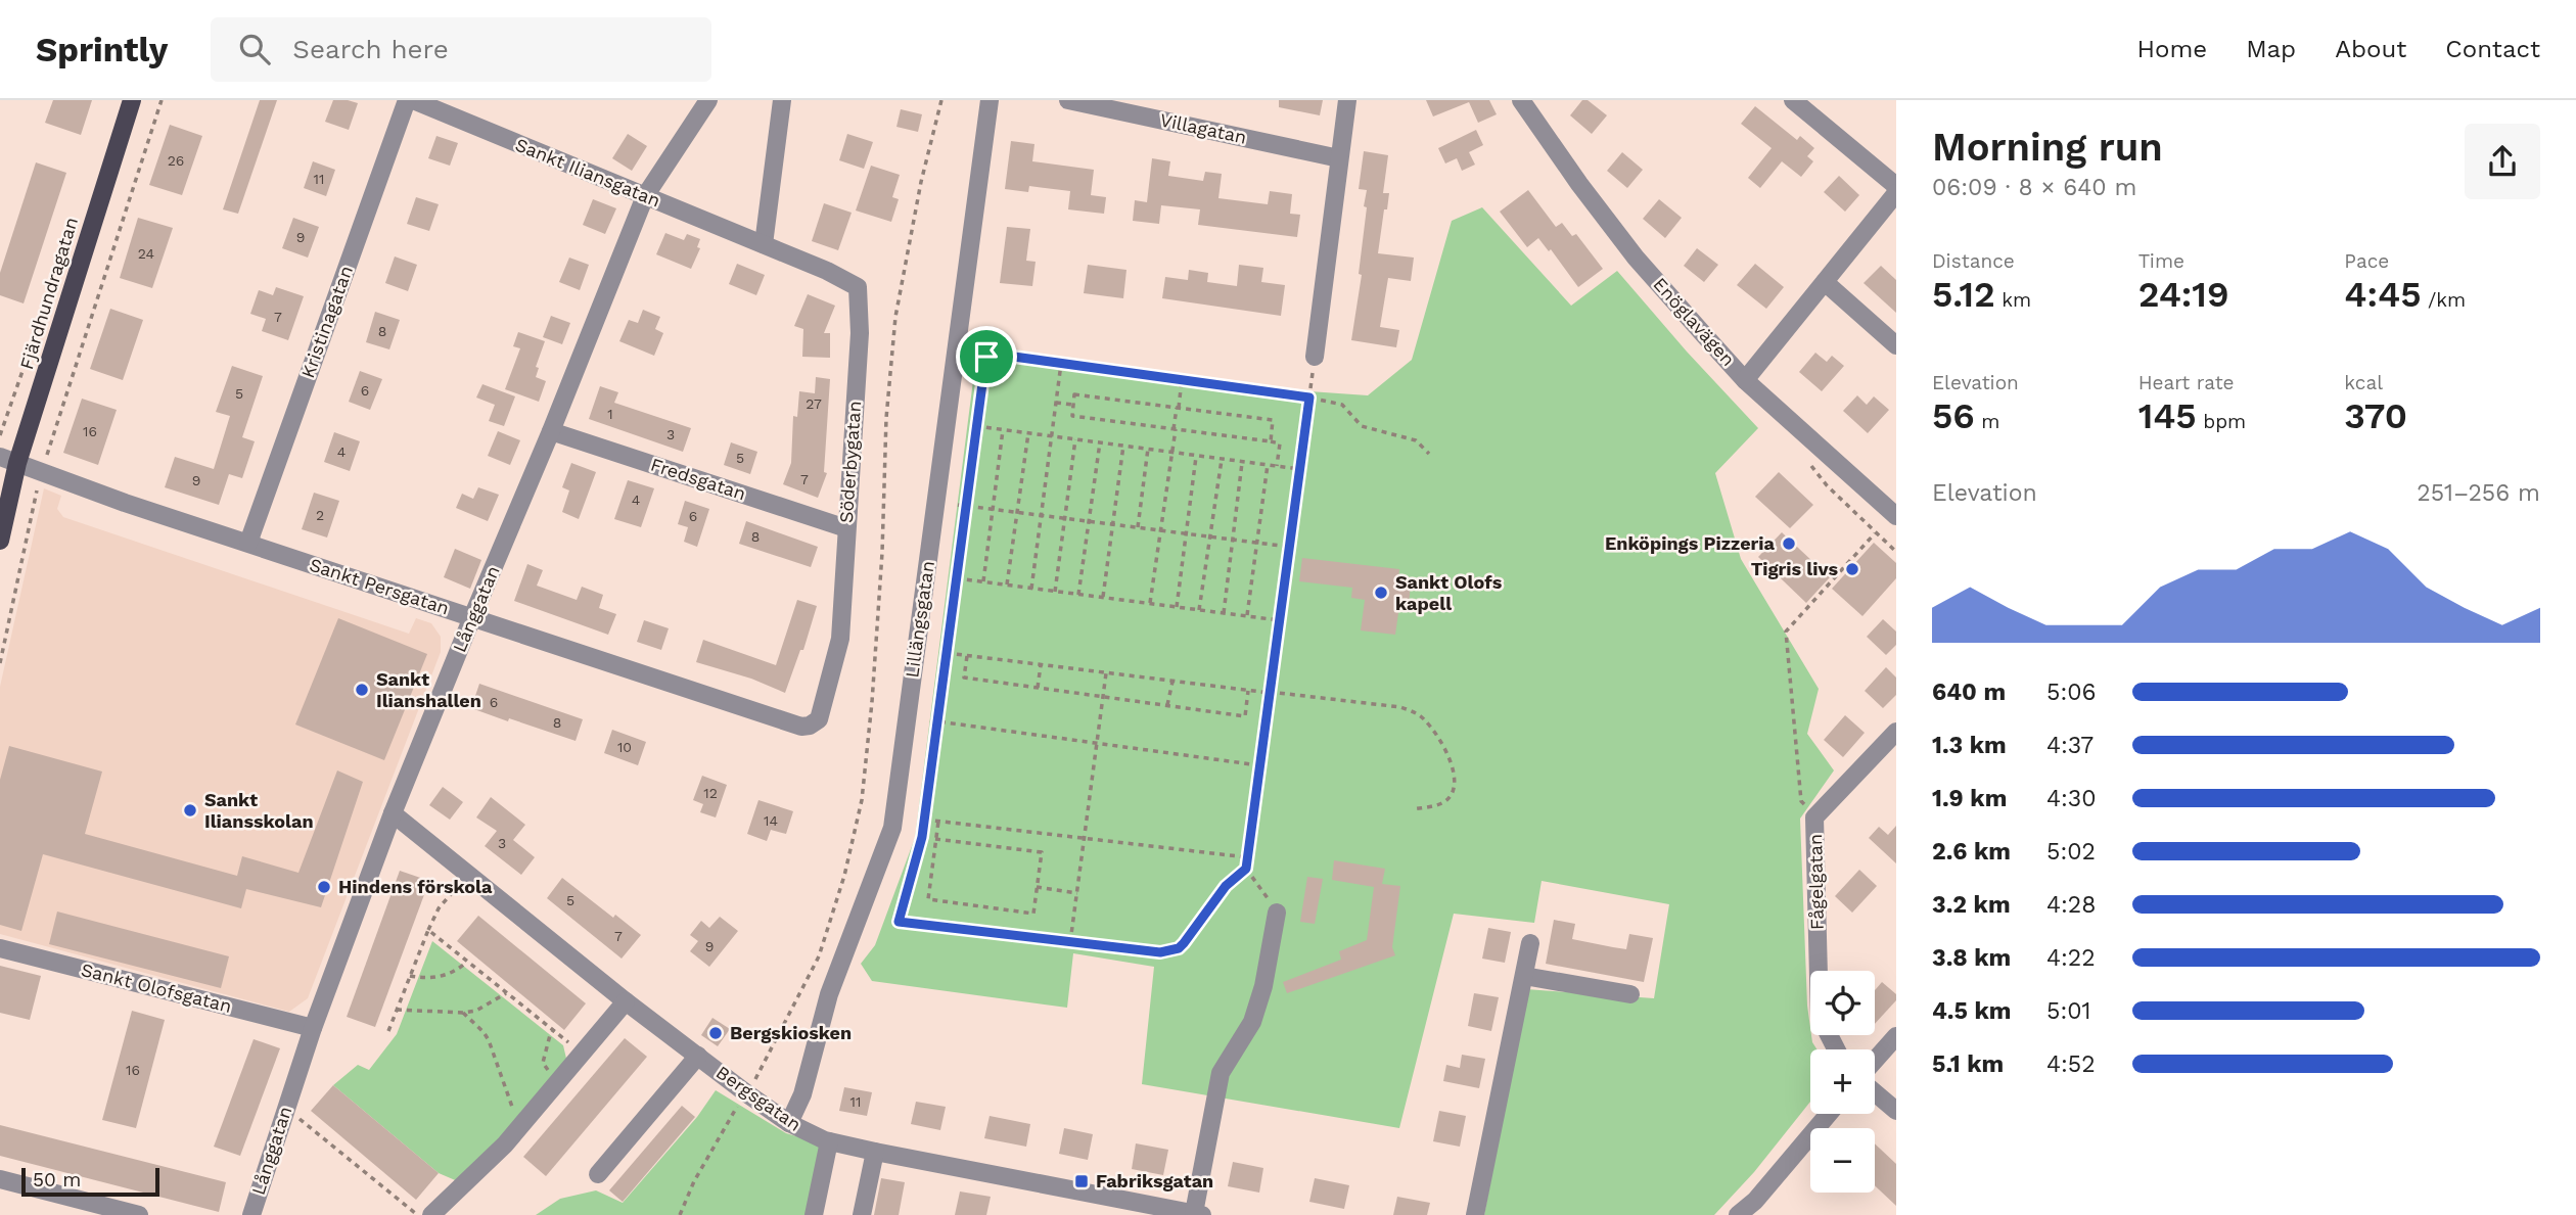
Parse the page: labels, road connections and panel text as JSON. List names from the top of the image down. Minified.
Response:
{"streets":{"main road":["Fjärdhundragatan"],"street":["Villagatan","Sankt Iliansgatan","Kristinagatan","Enöglavägen","Söderbygatan","Fredsgatan","Sankt Persgatan","Långgatan","Lillängsgatan","Fågelgatan","Sankt Olofsgatan","Bergsgatan"]},"crossings":[["Sankt Iliansgatan","Söderbygatan"],["Sankt Iliansgatan","Långgatan"],["Fjärdhundragatan","Sankt Persgatan"],["Kristinagatan","Sankt Persgatan"],["Söderbygatan","Fredsgatan"],["Söderbygatan","Sankt Persgatan"],["Fredsgatan","Långgatan"],["Sankt Persgatan","Långgatan"],["Långgatan","Sankt Olofsgatan"],["Långgatan","Bergsgatan"],["Lillängsgatan","Bergsgatan"]],"places":{"other":["Enköpings Pizzeria","Tigris livs","Sankt Olofs kapell","Sankt Ilianshallen","Sankt Iliansskolan","Hindens förskola","Bergskiosken"],"transit":["Fabriksgatan"]},"house_numbers":["26","11","9","24","7","8","6","5","27","1","16","3","4","5","7","9","4","2","6","8","6","8","10","12","14","3","5","7","9","16","11"],"scale_bar":"50 m","page":{"header":"Sprintly","search":"Search here","nav":["Home","Map","About","Contact"],"heading":["Morning run","06:09 · 8 × 640 m"],"stats":[["Distance","5.12 km"],["Time","24:19"],["Pace","4:45 /km"],["Elevation","56 m"],["Heart rate","145 bpm"],["kcal","370"]],"chart":["Elevation","251–256 m"],"list":[{"name":"640 m","note":"5:06"},{"name":"1.3 km","note":"4:37"},{"name":"1.9 km","note":"4:30"},{"name":"2.6 km","note":"5:02"},{"name":"3.2 km","note":"4:28"},{"name":"3.8 km","note":"4:22"},{"name":"4.5 km","note":"5:01"},{"name":"5.1 km","note":"4:52"}],"map_buttons":["+","−"],"scale":"50 m"}}
